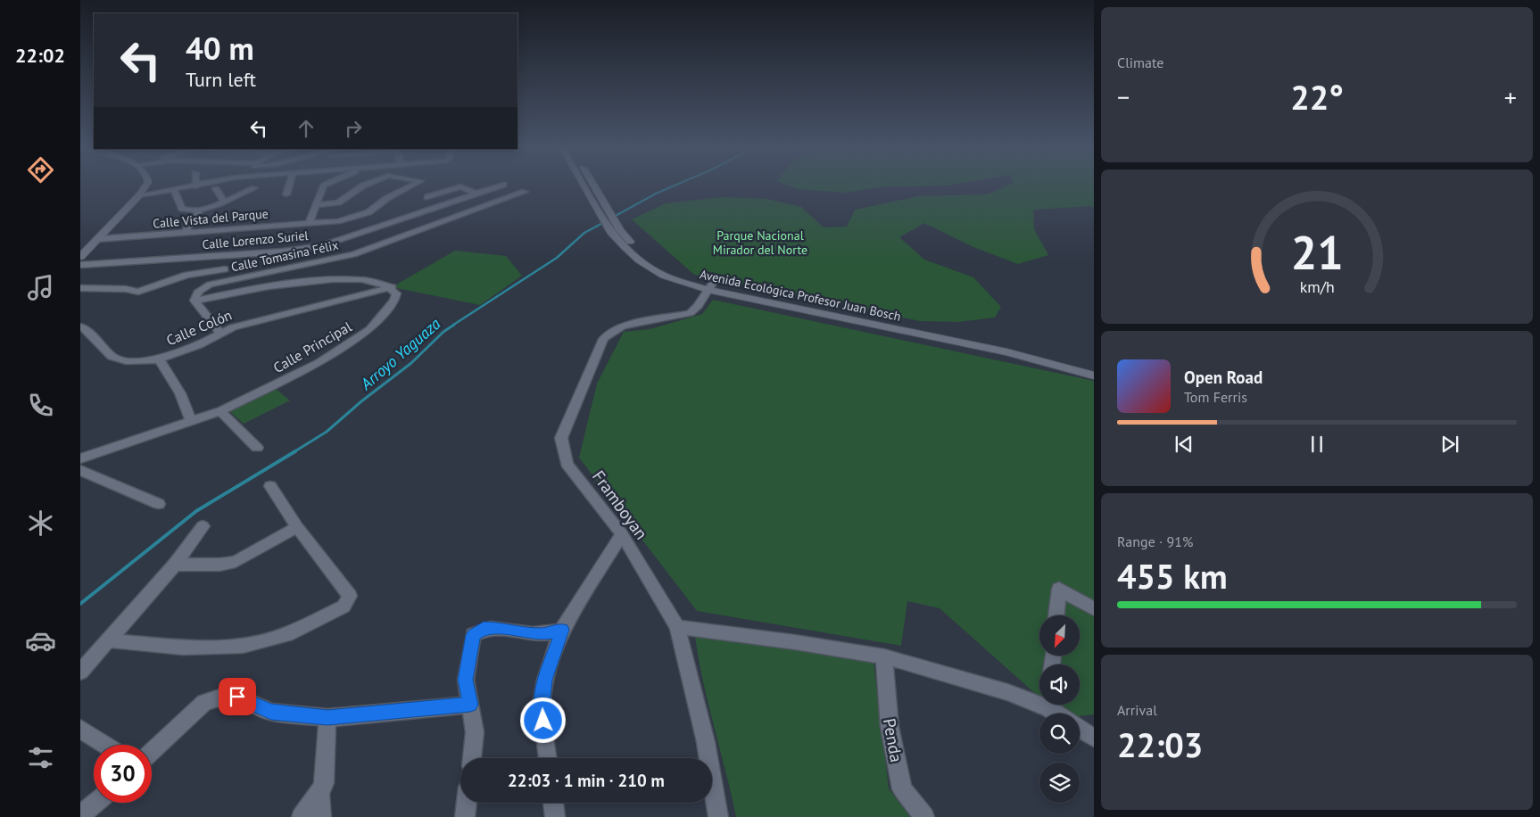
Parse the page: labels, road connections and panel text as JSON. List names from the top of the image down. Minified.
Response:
{"streets":{"street":["Calle Vista del Parque","Calle Lorenzo Suriel","Calle Tomasina Félix","Avenida Ecológica Profesor Juan Bosch","Calle Colón","Calle Principal","Framboyan","Penda"]},"crossings":[["Avenida Ecológica Profesor Juan Bosch","Framboyan"],["Calle Colón","Calle Principal"]],"water":["Arroyo Yaguaza"],"parks":["Parque Nacional Mirador del Norte"],"north":"bottom left","page":{"tabs":"22:02","tile":["Climate",["Range · 91%","455 km"],["Arrival","22:03"]],"turn":["40 m","Turn left"],"heat":["−","22°","+"],"song":["Open Road","Tom Ferris"],"limit":"30","trip":"22:03 · 1 min · 210 m","gauge":["21","km/h"]}}
